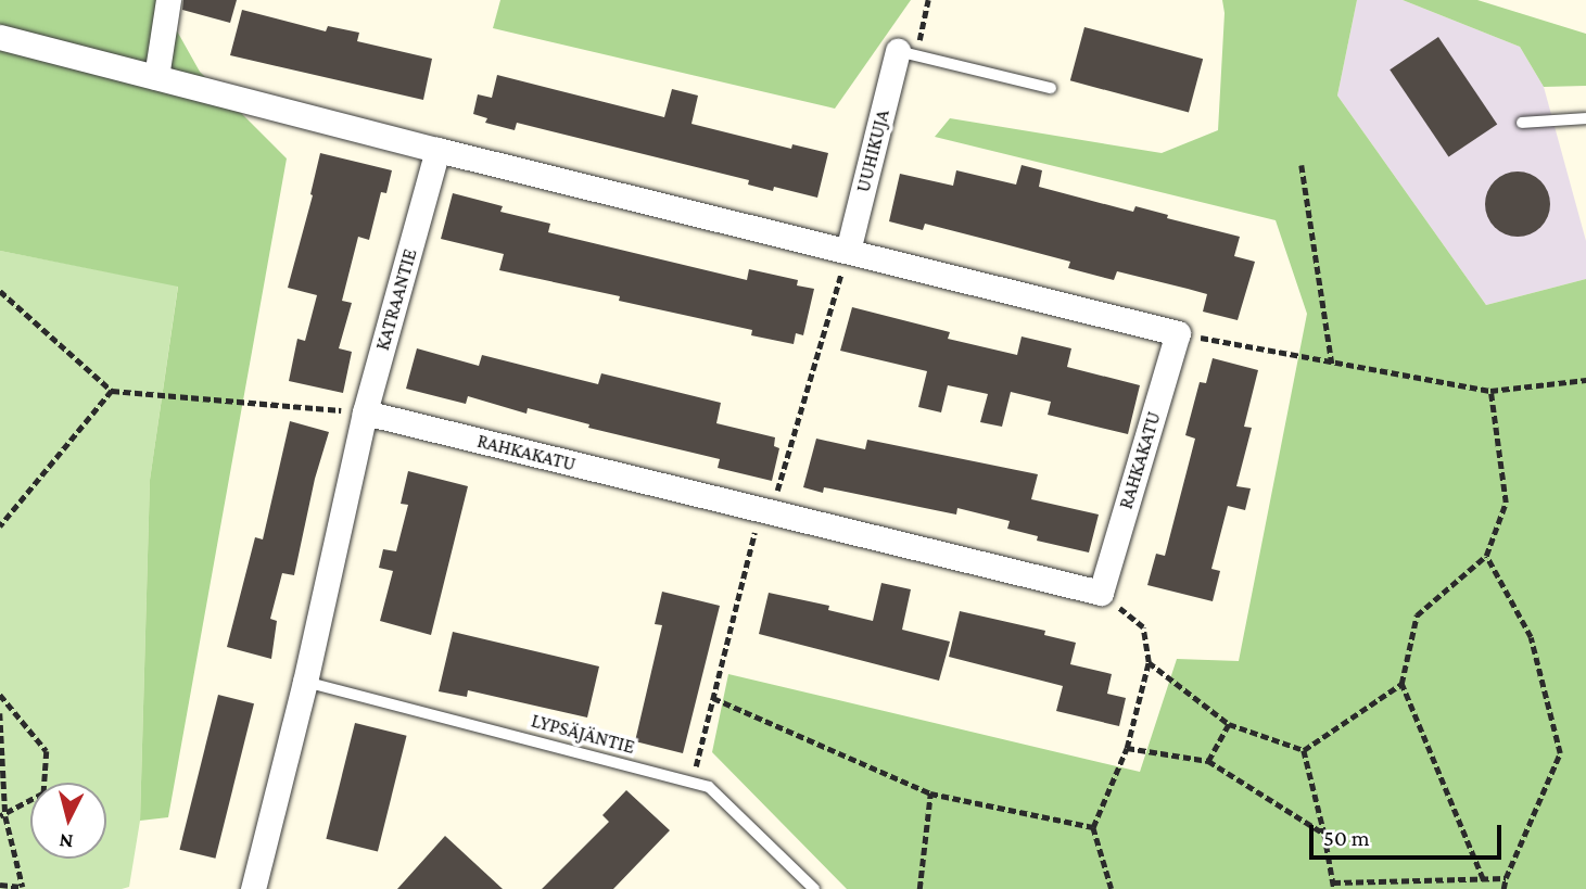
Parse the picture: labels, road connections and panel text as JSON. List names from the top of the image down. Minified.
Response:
{"streets":{"street":["UUHIKUJA","KATRAANTIE","RAHKAKATU"],"lane":["LYPSÄJÄNTIE"]},"crossings":[["KATRAANTIE","RAHKAKATU"],["KATRAANTIE","LYPSÄJÄNTIE"]],"scale_bar":"50 m","north":"bottom"}
